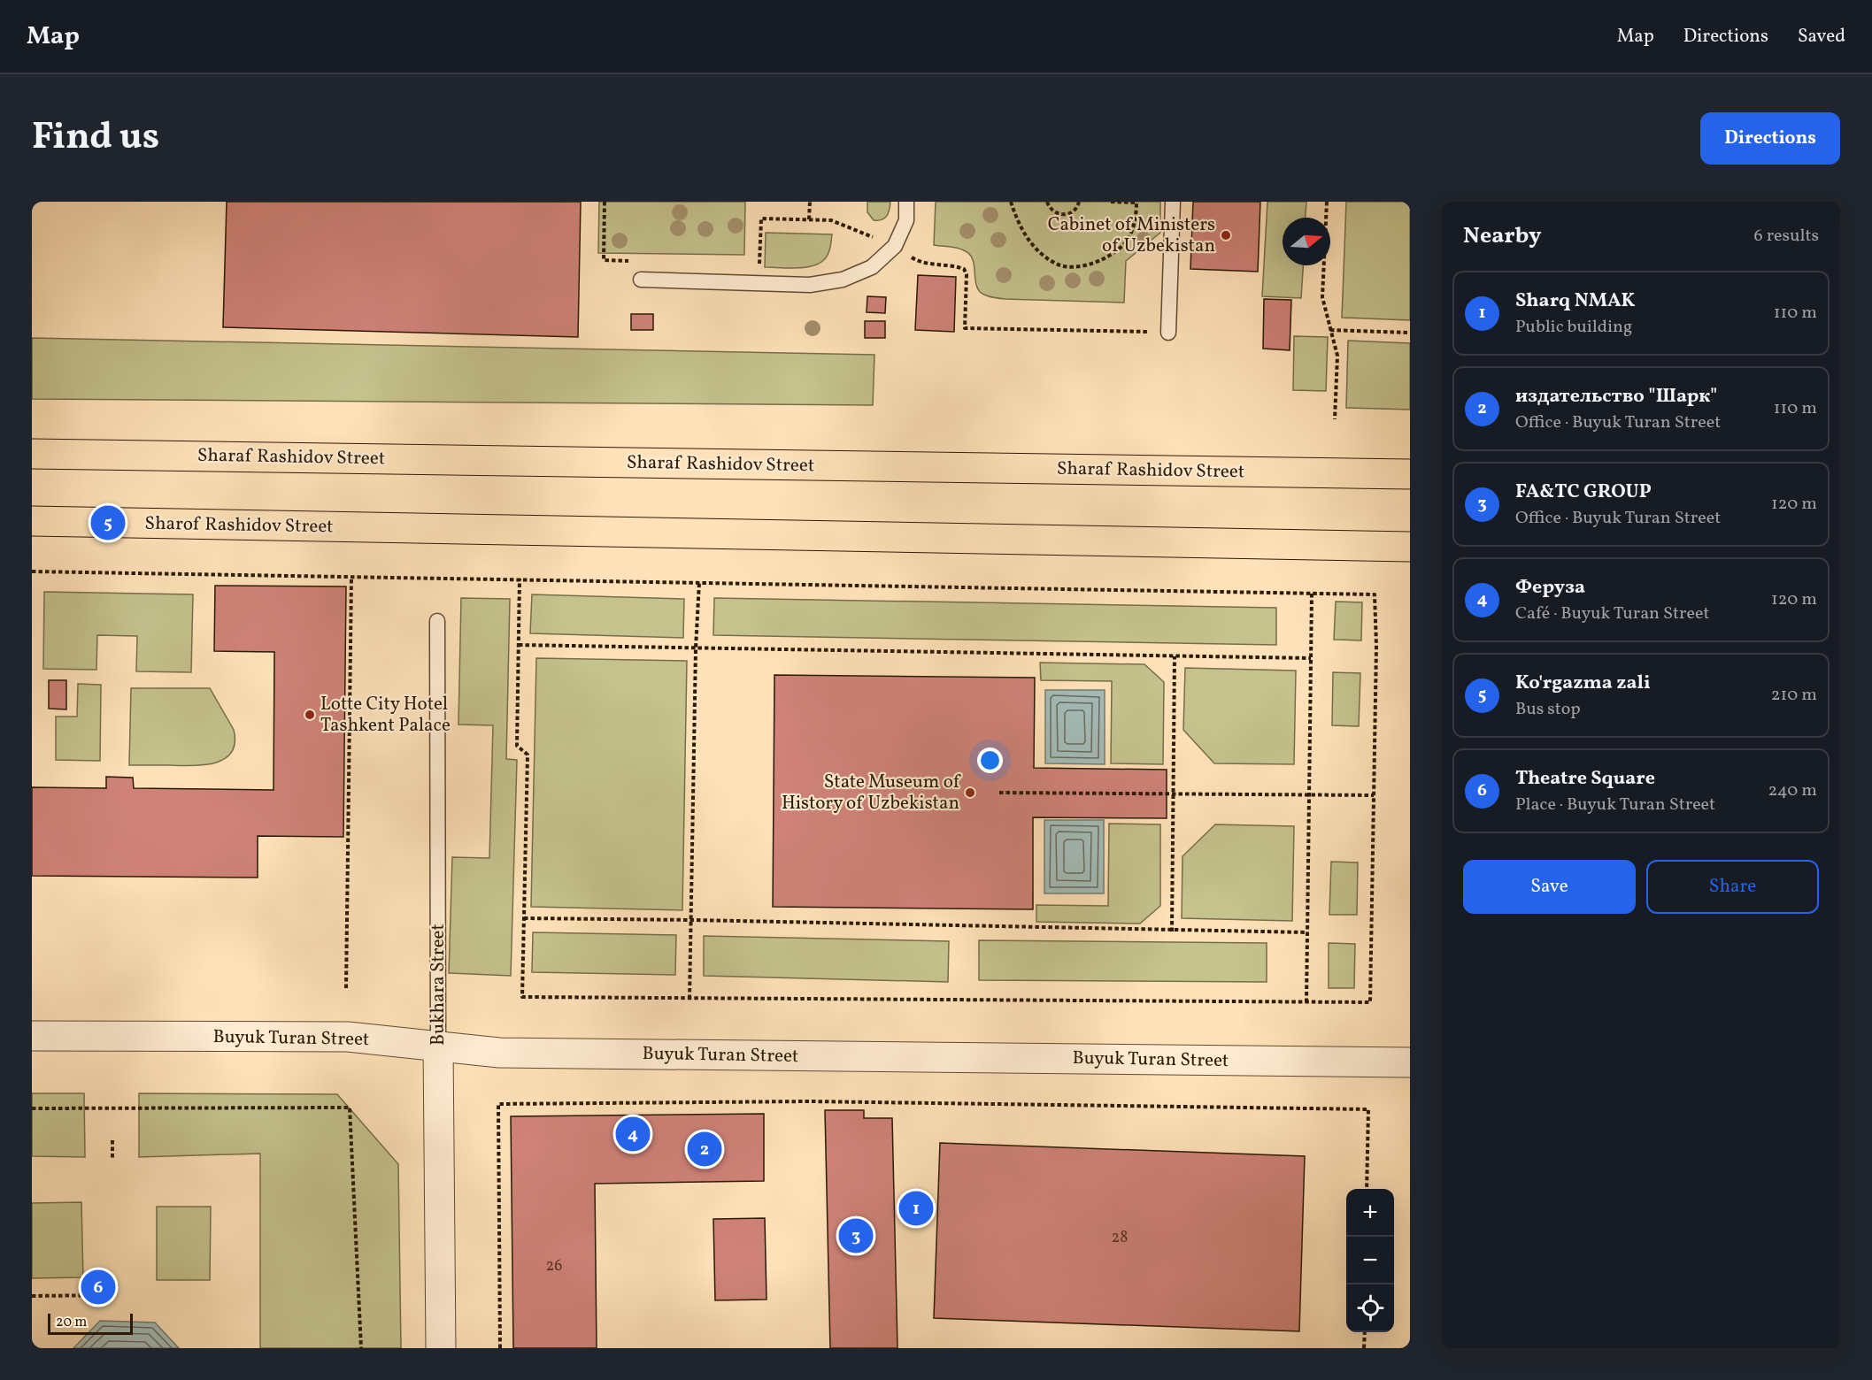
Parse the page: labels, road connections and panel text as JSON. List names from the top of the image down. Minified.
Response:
{"streets":{"main road":["Sharaf Rashidov Street","Sharof Rashidov Street"],"street":["Bukhara Street","Buyuk Turan Street"]},"crossings":[["Bukhara Street","Buyuk Turan Street"]],"places":["Cabinet of Ministers of Uzbekistan","Lotte City Hotel Tashkent Palace","State Museum of History of Uzbekistan"],"house_numbers":["28","26"],"scale_bar":"20 m","north":"right","page":{"header":"Map","nav":["Map","Directions","Saved"],"title":"Find us","buttons":["Directions",["Save","Share"]],"heading":["Nearby","6 results"],"list":[{"mark":"1","name":"Sharq NMAK","note":"Public building","value":"110 m"},{"mark":"2","name":"издательство \"Шарк\"","note":"Office · Buyuk Turan Street","value":"110 m"},{"mark":"3","name":"FA&TC GROUP","note":"Office · Buyuk Turan Street","value":"120 m"},{"mark":"4","name":"Феруза","note":"Café · Buyuk Turan Street","value":"120 m"},{"mark":"5","name":"Ko'rgazma zali","note":"Bus stop","value":"210 m"},{"mark":"6","name":"Theatre Square","note":"Place · Buyuk Turan Street","value":"240 m"}],"pins":["5","4","2","1","3","6"],"map_buttons":["+","−"],"scale":"20 m"}}
